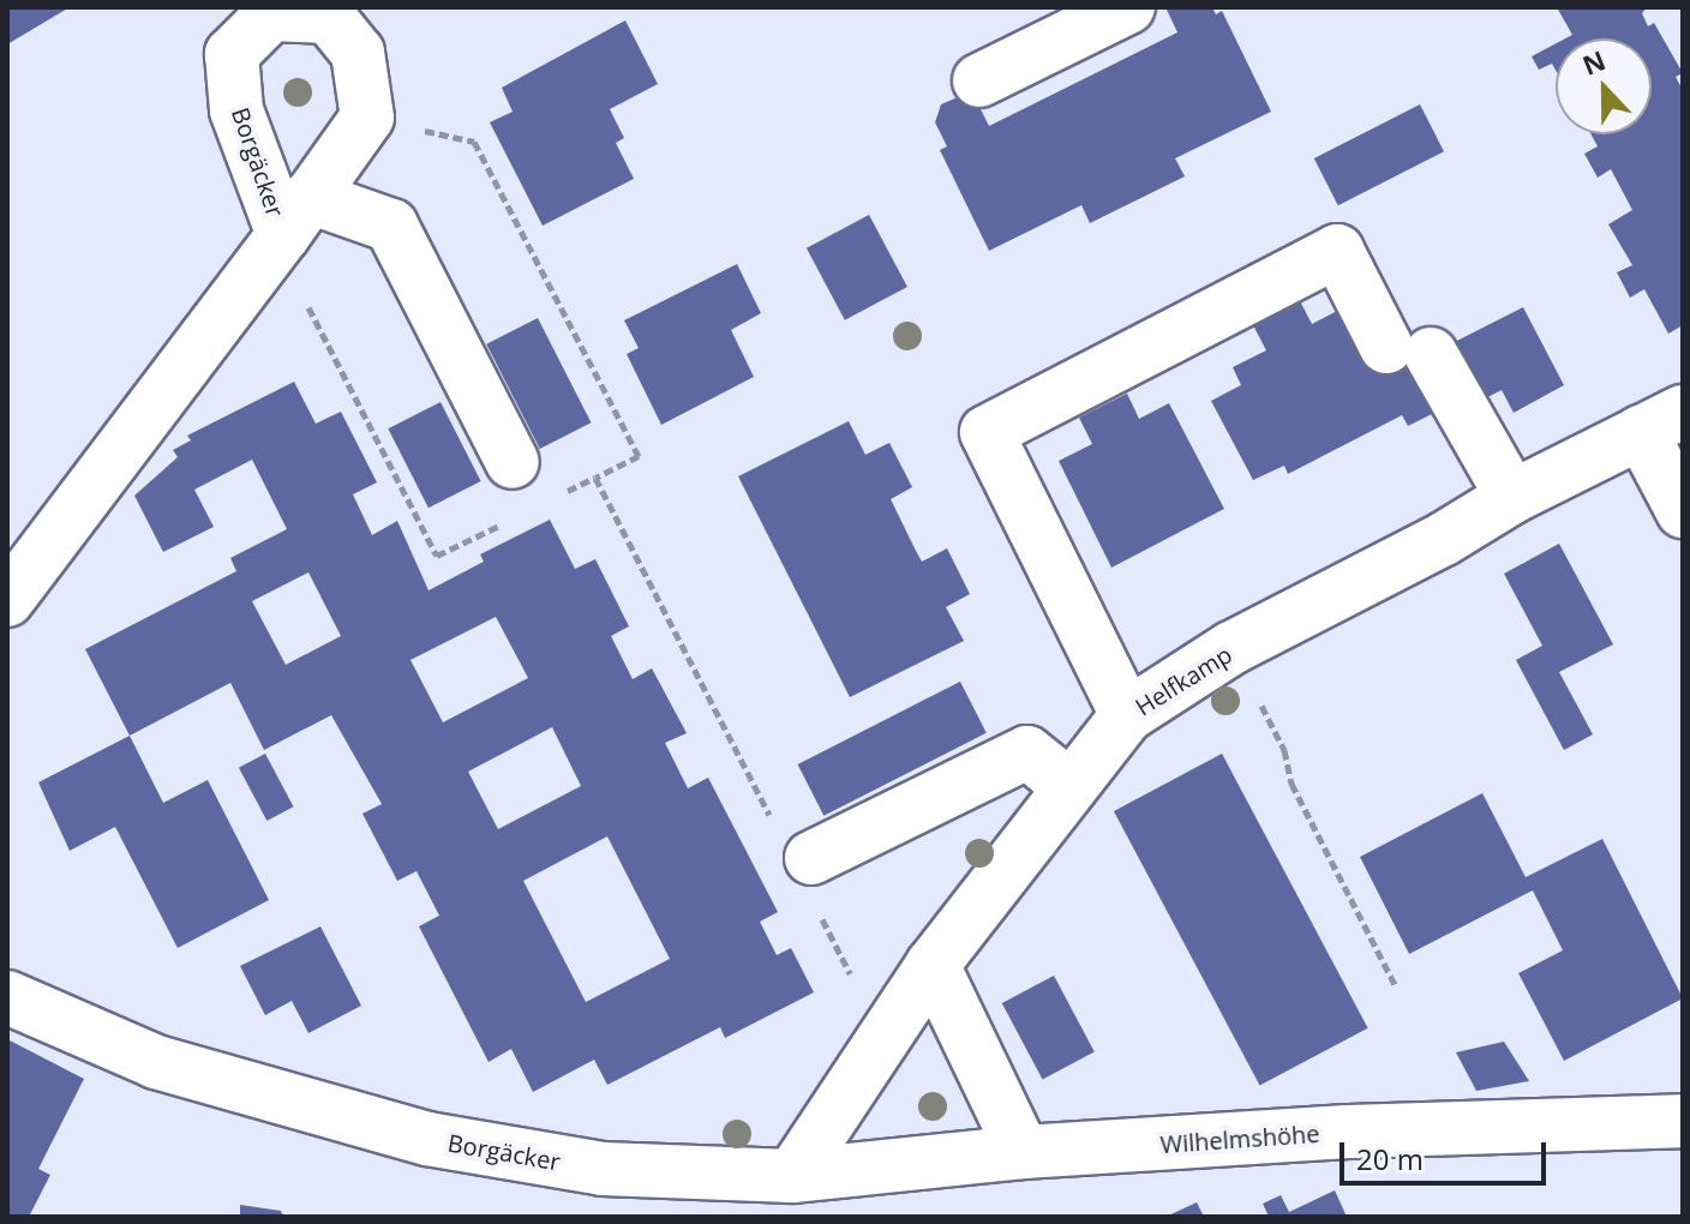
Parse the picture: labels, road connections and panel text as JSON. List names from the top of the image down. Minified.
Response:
{"streets":{"street":["Borgäcker","Helfkamp","Wilhelmshöhe"]},"crossings":[["Borgäcker","Helfkamp"],["Borgäcker","Wilhelmshöhe"]],"scale_bar":"20 m","north":"top"}
